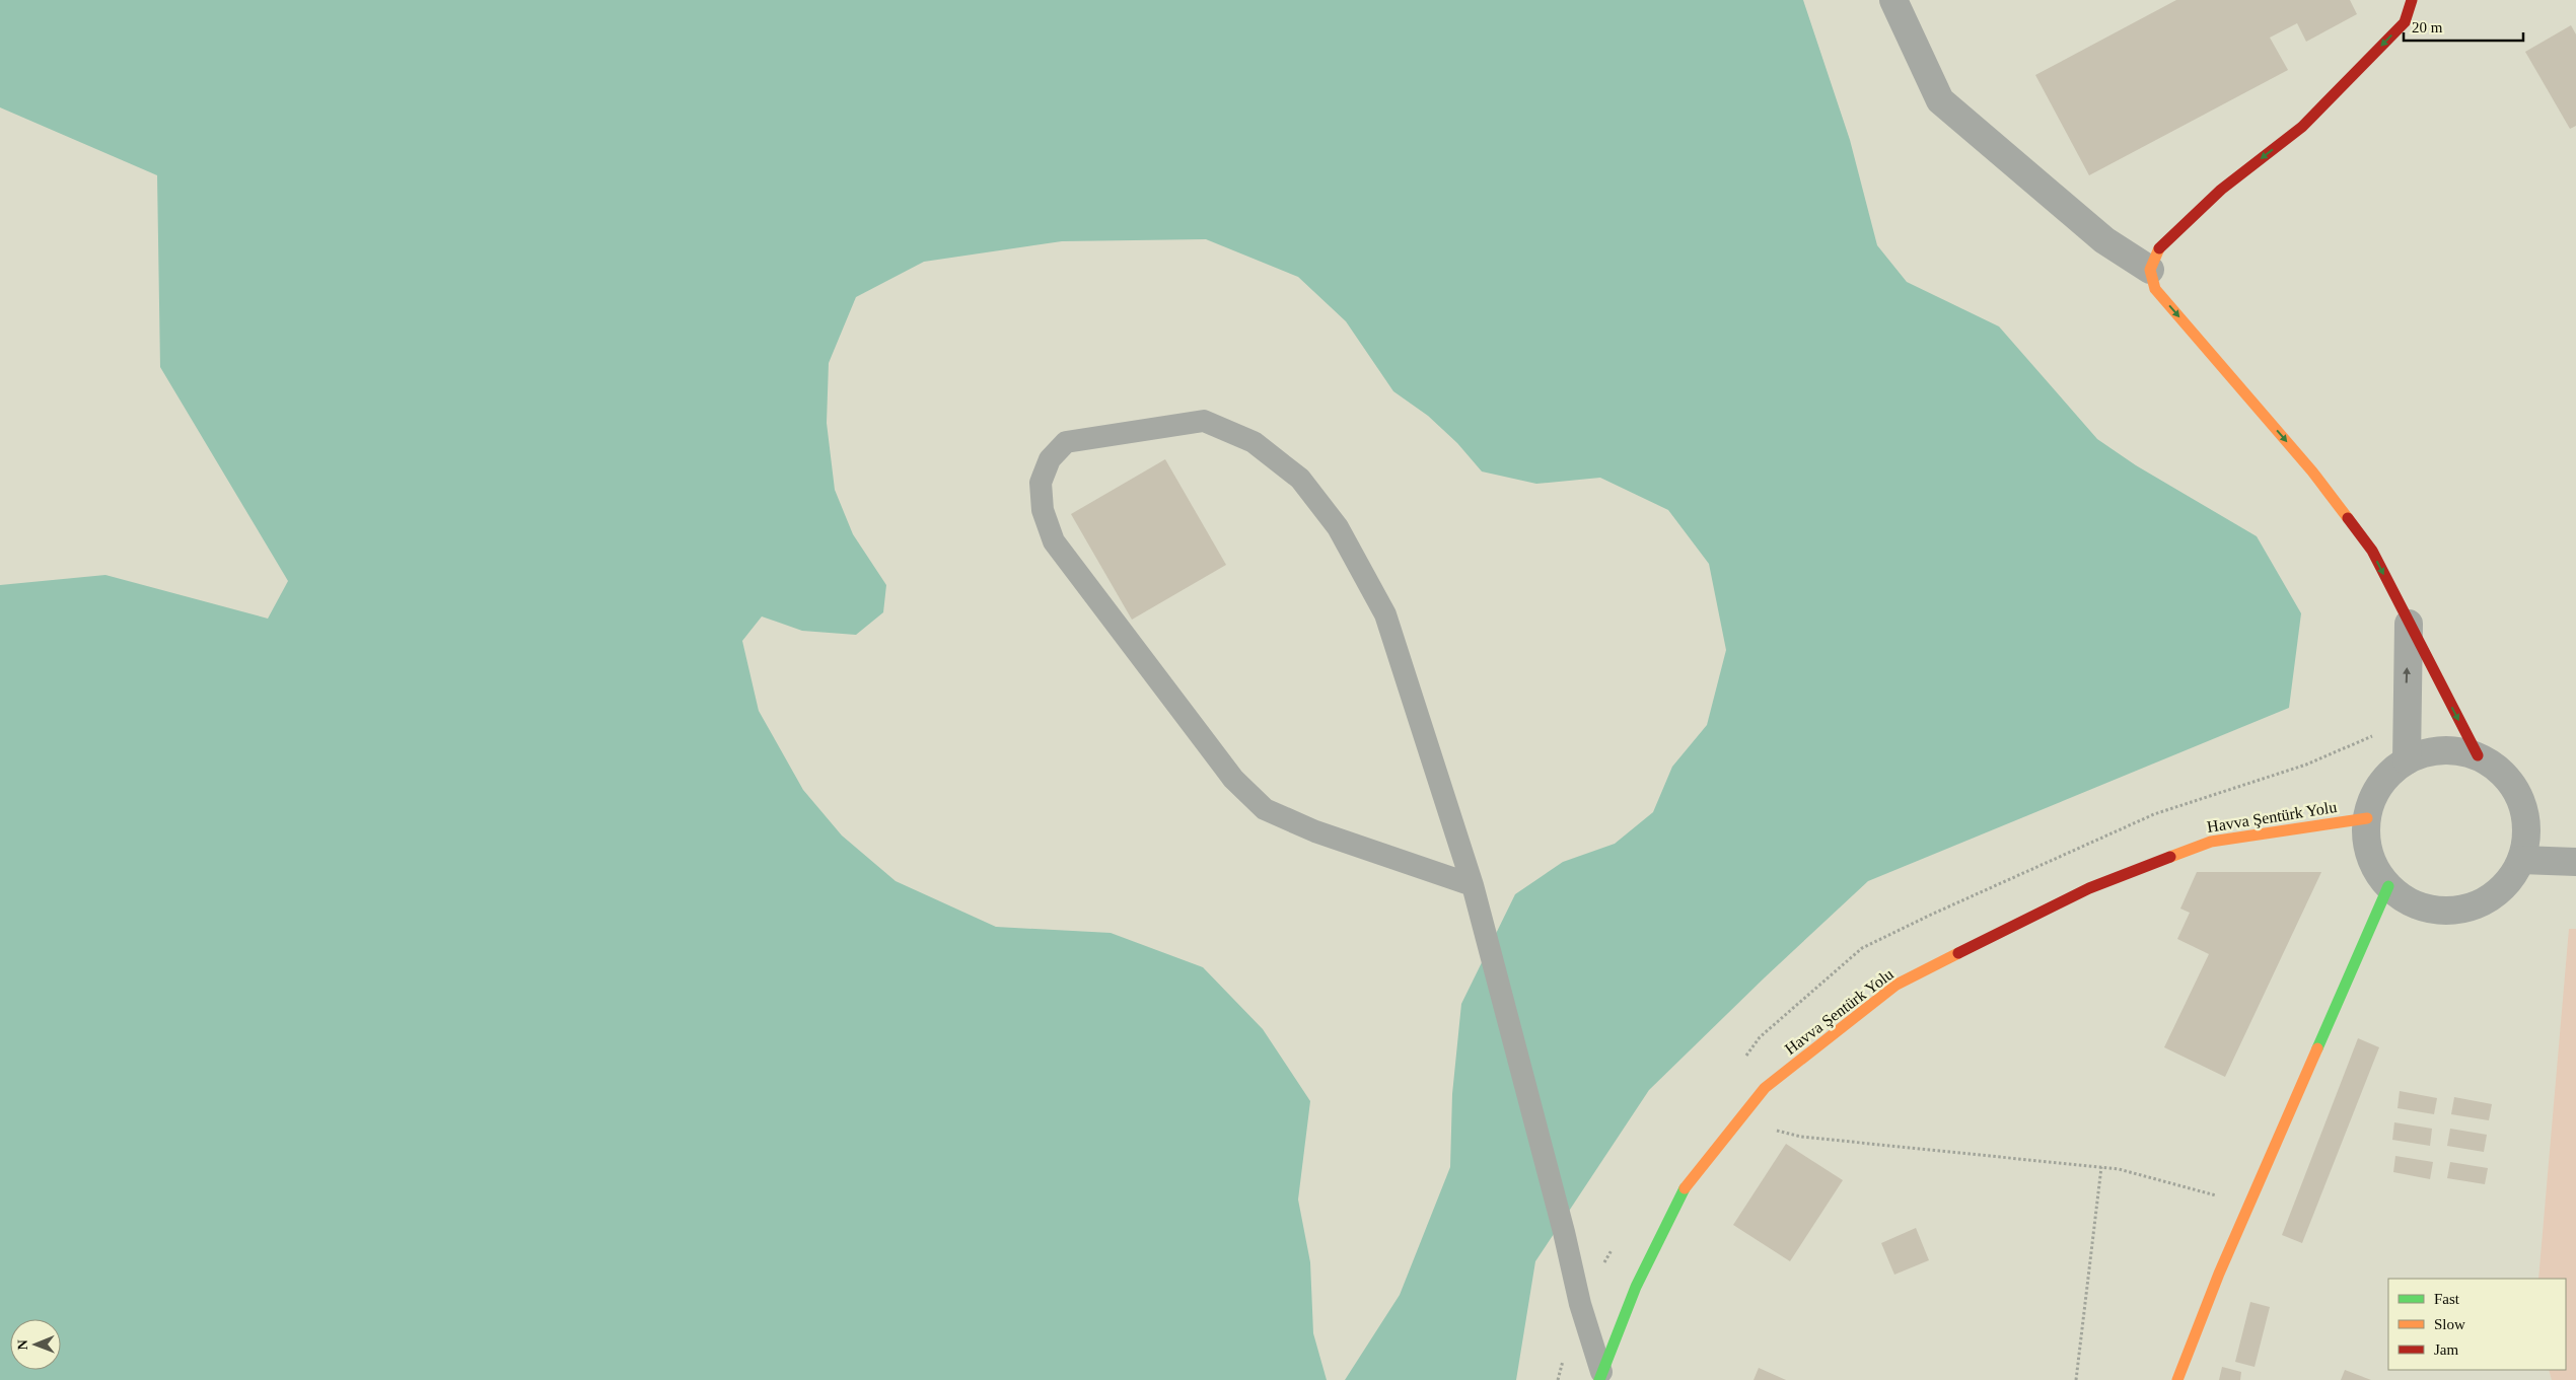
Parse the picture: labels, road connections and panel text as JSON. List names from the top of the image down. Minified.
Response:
{"streets":{"street":["Havva Şentürk Yolu"]},"legend":["Fast","Slow","Jam"],"scale_bar":"20 m","north":"left"}
